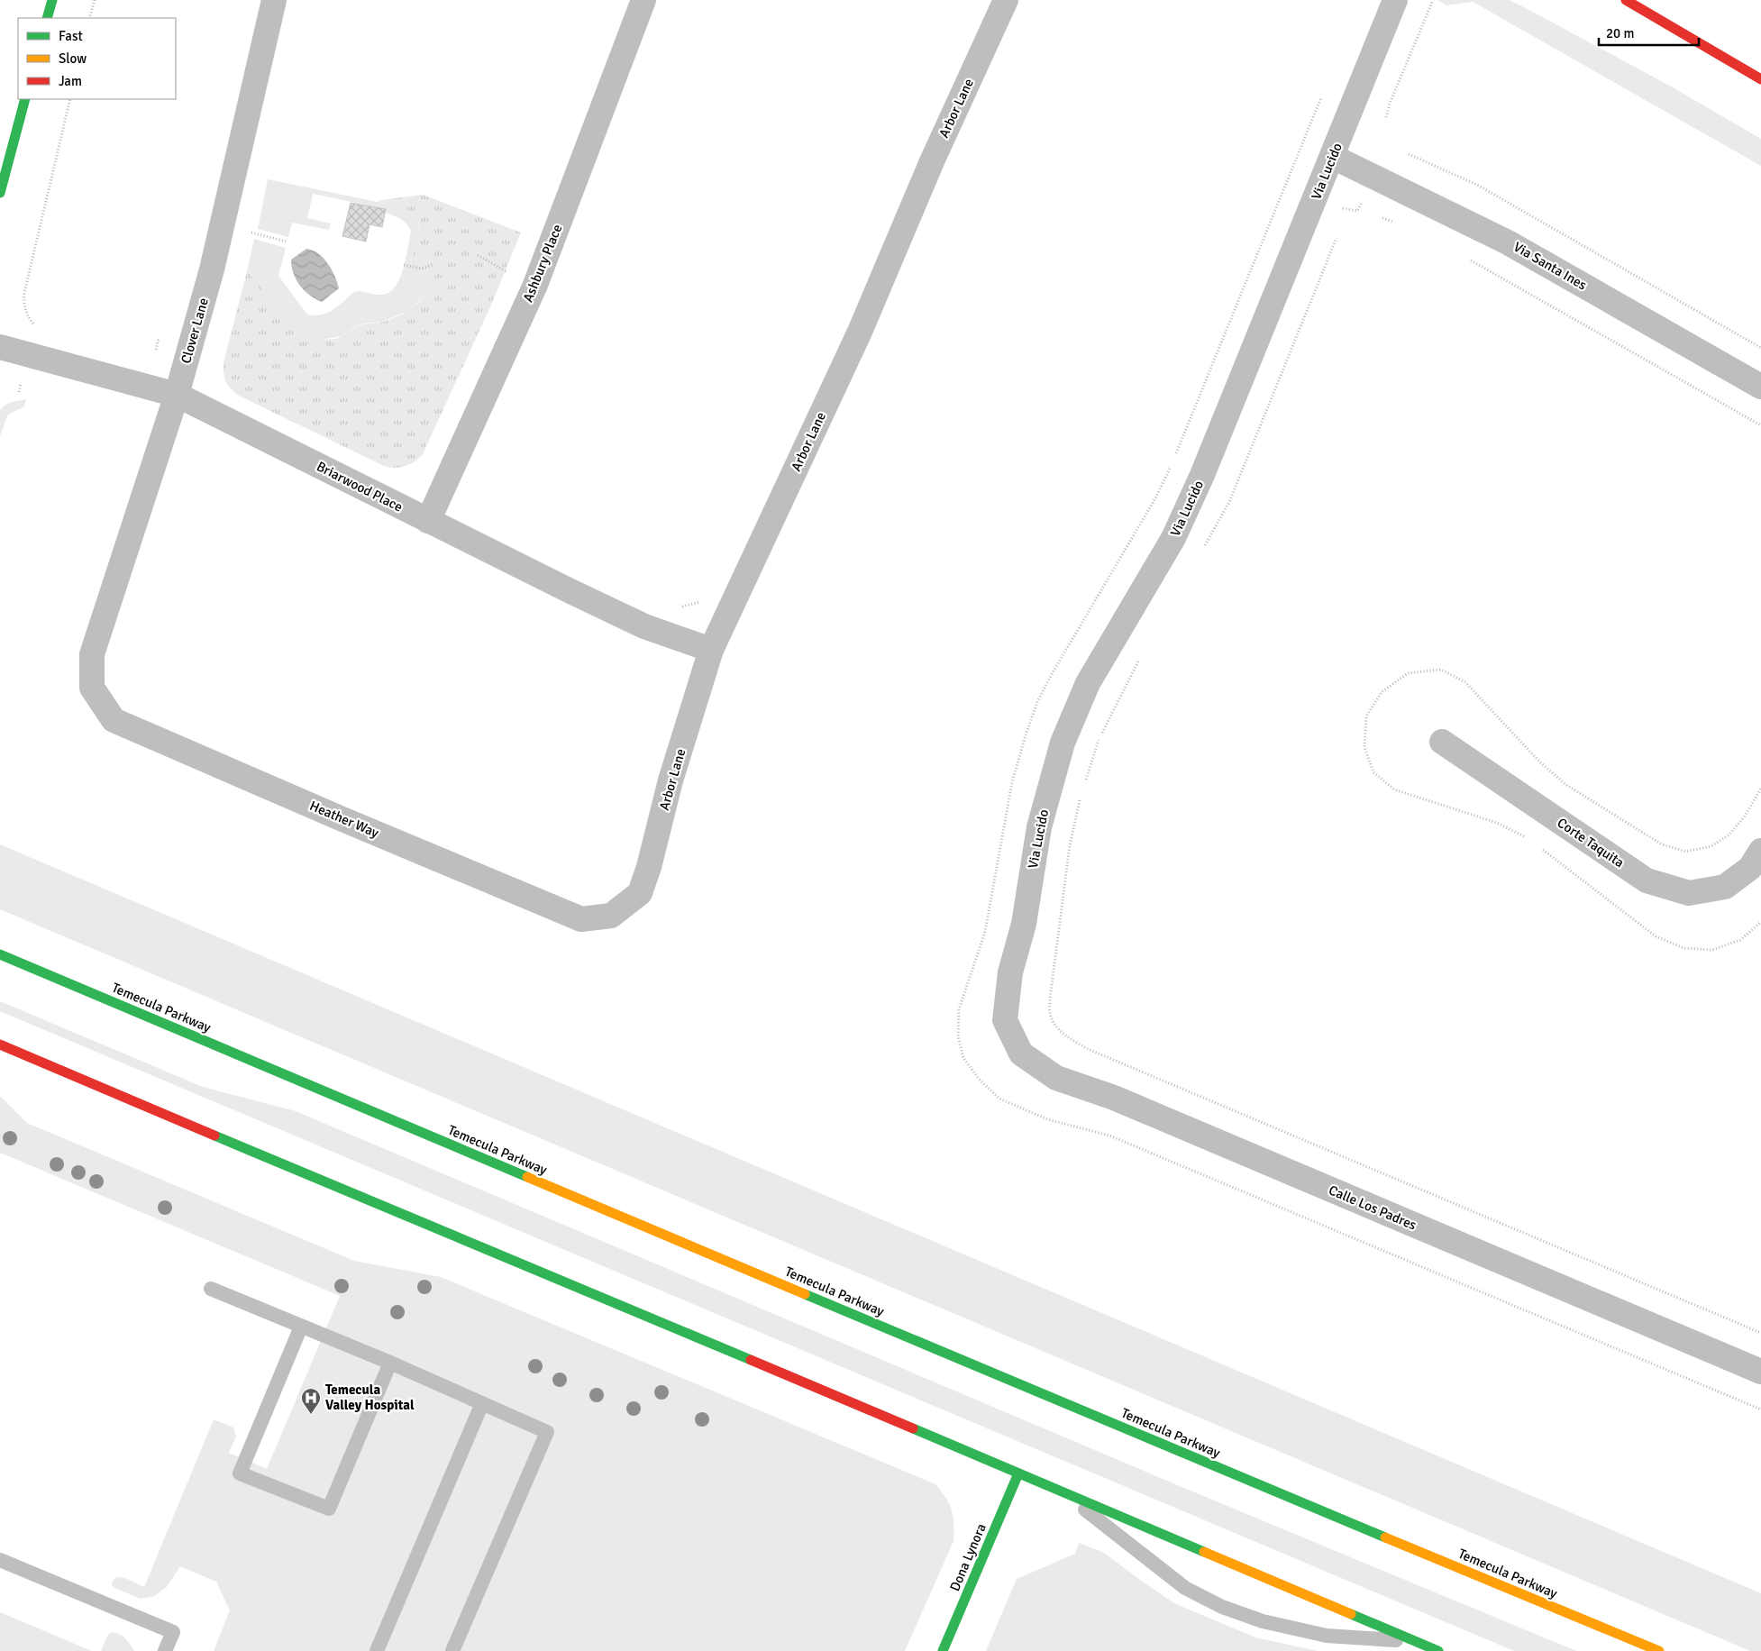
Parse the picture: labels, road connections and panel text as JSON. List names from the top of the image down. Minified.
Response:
{"streets":{"main road":["Temecula Parkway","Dona Lynora"],"street":["Arbor Lane","Via Lucido","Ashbury Place","Via Santa Ines","Clover Lane","Briarwood Place","Heather Way","Corte Taquita","Calle Los Padres"]},"crossings":[["Arbor Lane","Briarwood Place"],["Arbor Lane","Heather Way"],["Via Lucido","Via Santa Ines"],["Via Lucido","Calle Los Padres"],["Ashbury Place","Briarwood Place"],["Clover Lane","Briarwood Place"],["Clover Lane","Heather Way"]],"places":{"hospital":["Temecula Valley Hospital"]},"legend":["Fast","Slow","Jam"],"scale_bar":"20 m"}
